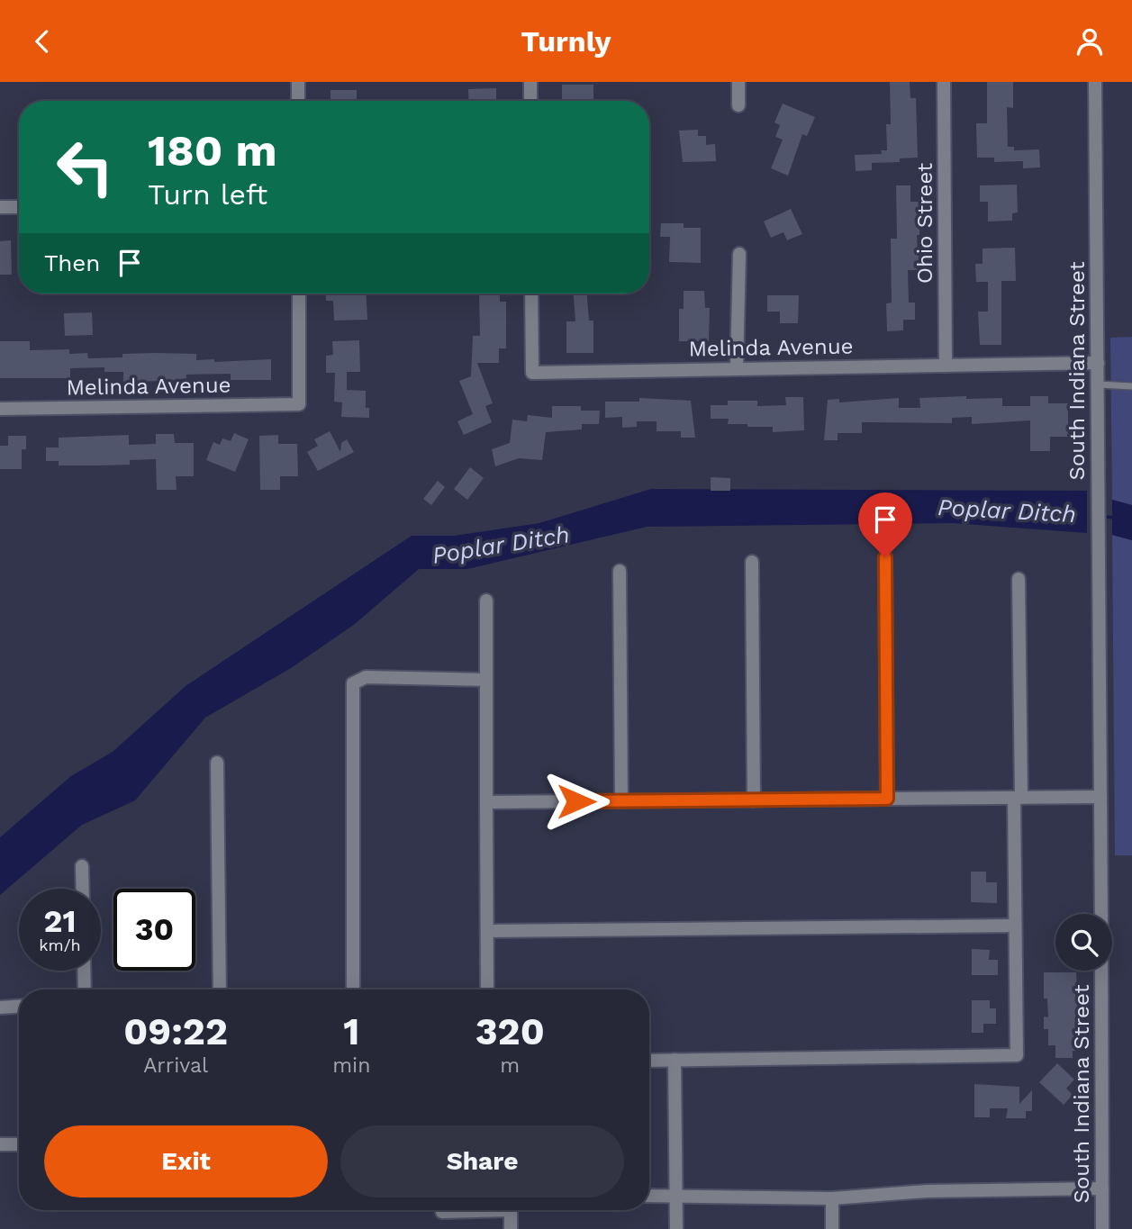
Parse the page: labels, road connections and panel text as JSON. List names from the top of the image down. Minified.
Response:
{"streets":{"street":["Ohio Street","Melinda Avenue","South Indiana Street"]},"crossings":[["Ohio Street","Melinda Avenue"],["Melinda Avenue","South Indiana Street"]],"water":["Poplar Ditch"],"page":{"header":"Turnly","turn":["180 m","Turn left"],"then":"Then","speed":"21 km/h","limit":"30","eta":["09:22","Arrival","1","min","320","m"],"buttons":["Exit","Share"]}}
